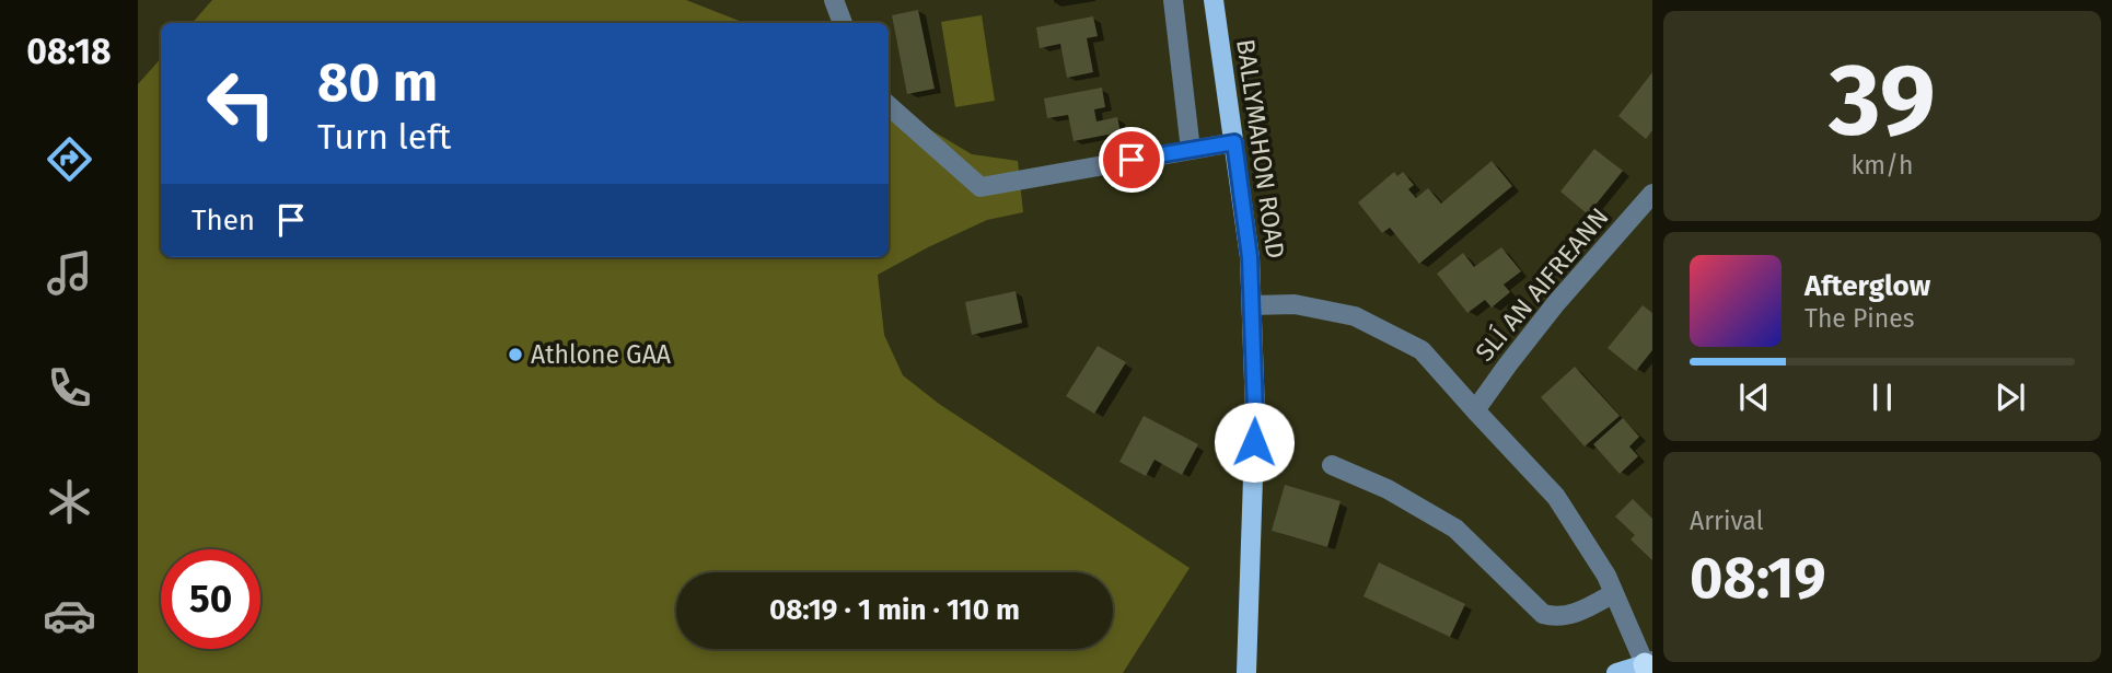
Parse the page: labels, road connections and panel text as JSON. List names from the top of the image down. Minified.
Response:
{"streets":{"main road":["BALLYMAHON ROAD"],"street":["SLÍ AN AIFREANN"]},"places":["Athlone GAA"],"page":{"tabs":"08:18","tile":[["39","km/h"],["Arrival","08:19"]],"turn":["80 m","Turn left"],"then":"Then","song":["Afterglow","The Pines"],"limit":"50","trip":"08:19 · 1 min · 110 m"}}
